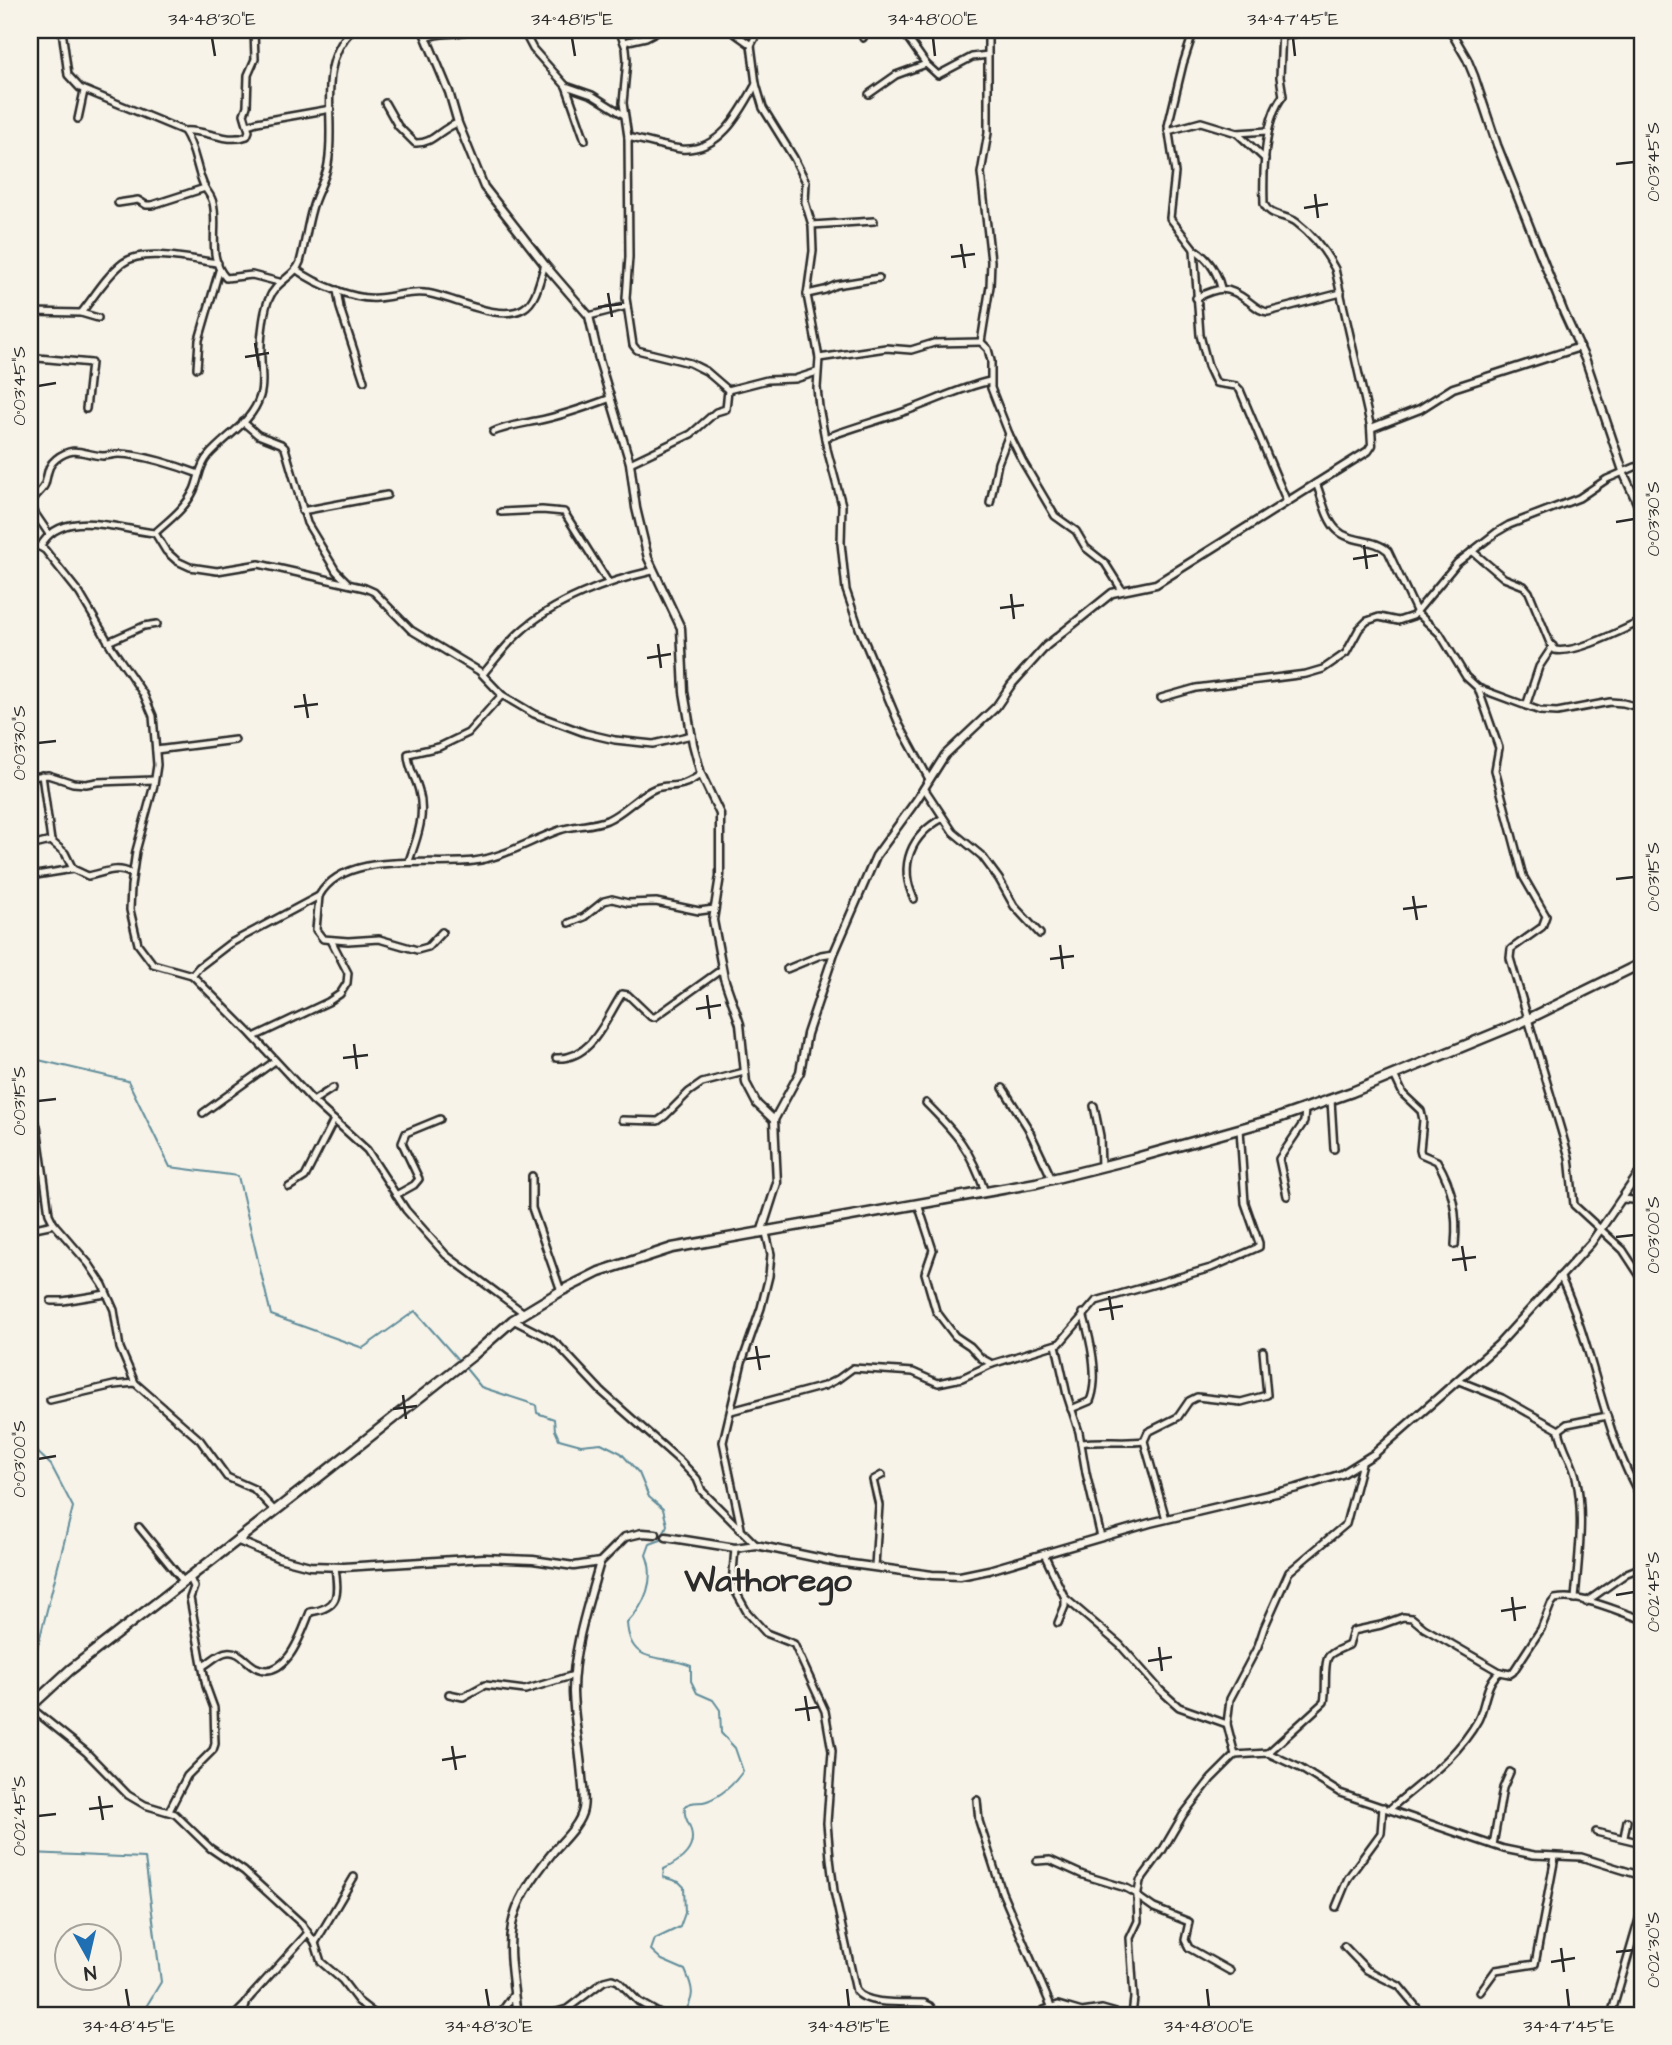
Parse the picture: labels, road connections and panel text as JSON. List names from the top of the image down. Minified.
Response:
{"districts":["Wathorego"],"north":"bottom","coordinates":["34°48'30\"E","34°48'15\"E","34°48'00\"E","34°47'45\"E","0°03'45\"S","0°03'30\"S","0°03'15\"S","0°03'00\"S","0°02'45\"S","0°02'30\"S","34°48'45\"E"]}
